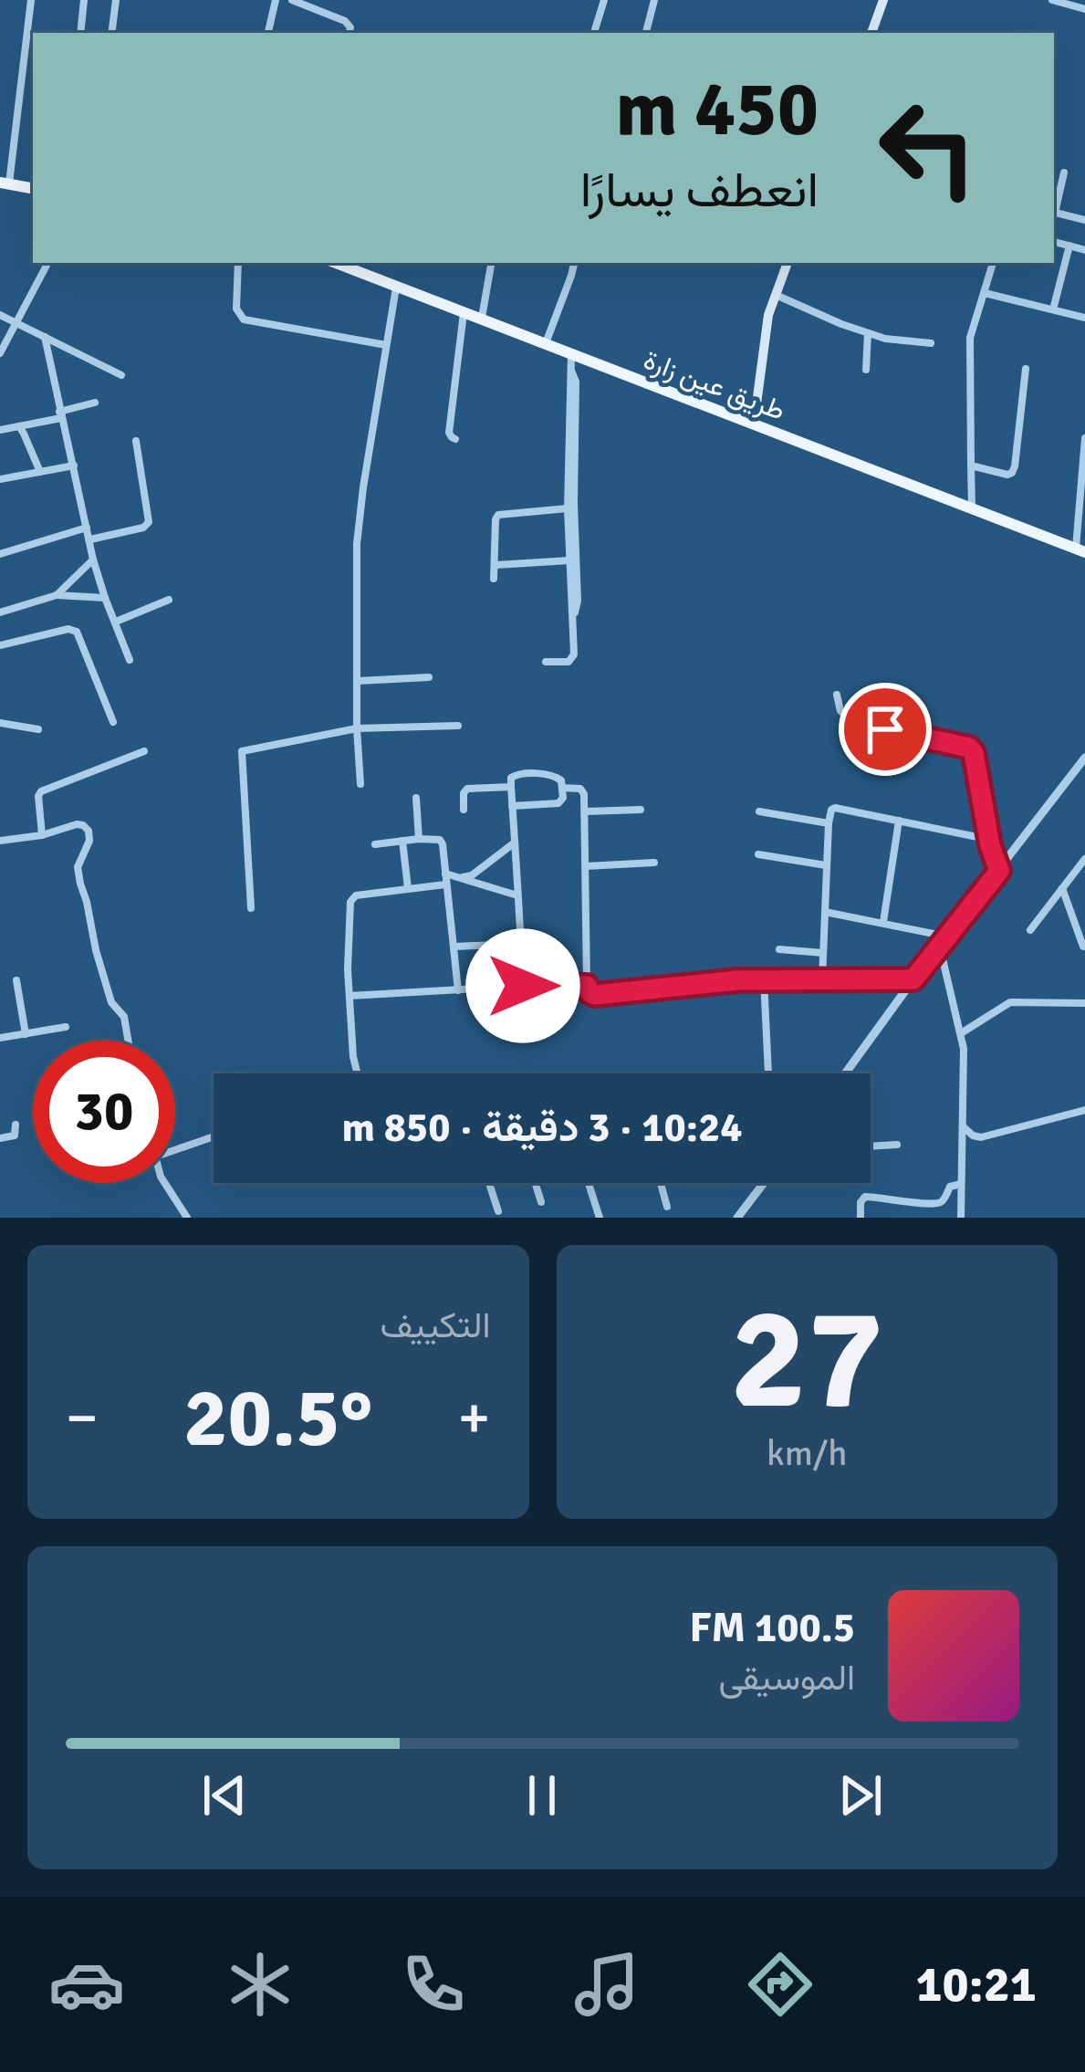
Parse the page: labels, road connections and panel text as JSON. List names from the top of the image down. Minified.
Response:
{"streets":{"main road":["طريق عين زارة"]},"page":{"turn":["450 m","انعطف يسارًا"],"limit":"30","trip":"10:24 · 3 دقيقة · 850 m","tile":[["27","km/h"],"التكييف"],"heat":["−","20.5°","+"],"song":["100.5 FM","الموسيقى"],"tabs":"10:21"}}
